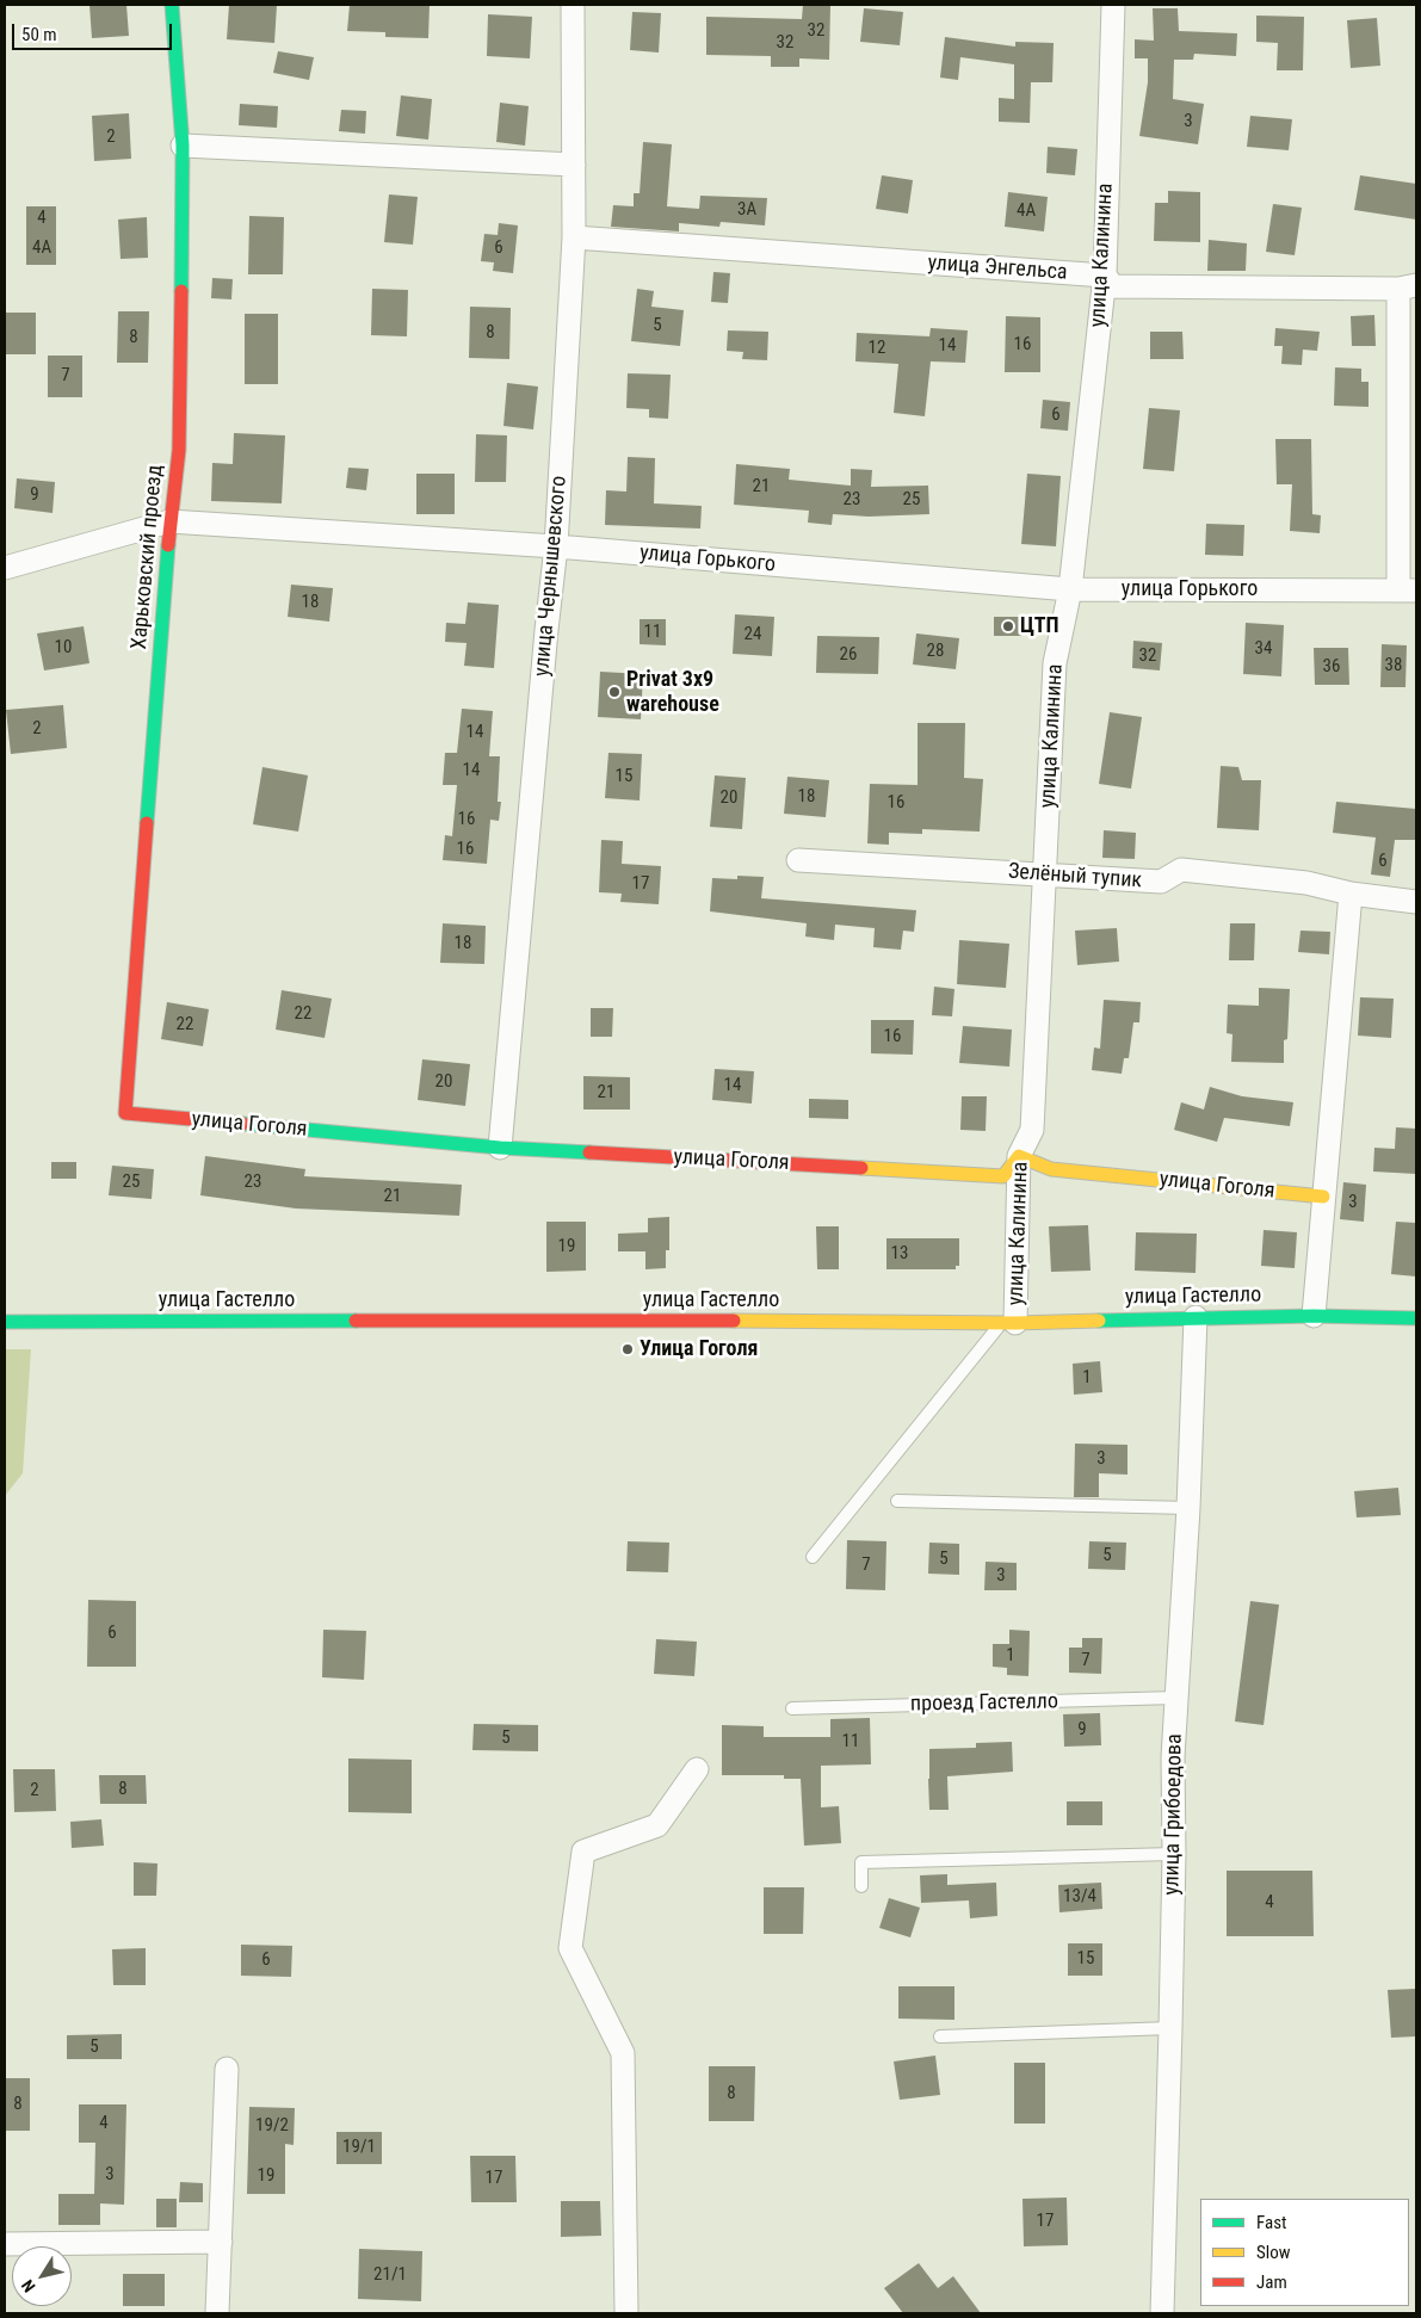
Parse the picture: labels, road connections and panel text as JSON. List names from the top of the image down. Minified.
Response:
{"streets":{"street":["улица Калинина","улица Энгельса","Харьковский проезд","улица Горького","улица Чернышевского","Зелёный тупик","улица Гоголя","улица Гастелло","улица Грибоедова"],"lane":["проезд Гастелло"]},"crossings":[["улица Калинина","улица Энгельса"],["улица Калинина","улица Горького"],["улица Калинина","Зелёный тупик"],["улица Калинина","улица Гоголя"],["улица Калинина","улица Гастелло"],["улица Энгельса","улица Чернышевского"],["Харьковский проезд","улица Горького"],["Харьковский проезд","улица Гоголя"],["улица Горького","улица Чернышевского"],["улица Чернышевского","улица Гоголя"],["улица Гастелло","улица Грибоедова"],["проезд Гастелло","улица Грибоедова"]],"places":["ЦТП","Privat 3x9 warehouse","Улица Гоголя"],"house_numbers":["32","32","3","2","3А","4А","4","4А","6","5","8","8","16","14","12","7","6","21","9","23","25","18","11","24","10","34","28","26","32","38","36","2","14","14","15","18","20","16","16","16","6","17","18","22","22","16","20","14","21","25","23","21","3","19","13","1","3","5","5","7","3","6","1","7","9","5","11","8","2","13/4","4","15","6","5","8","8","4","19/2","19/1","3","19","17","17","21/1"],"legend":["Fast","Slow","Jam"],"scale_bar":"50 m","north":"bottom left"}
